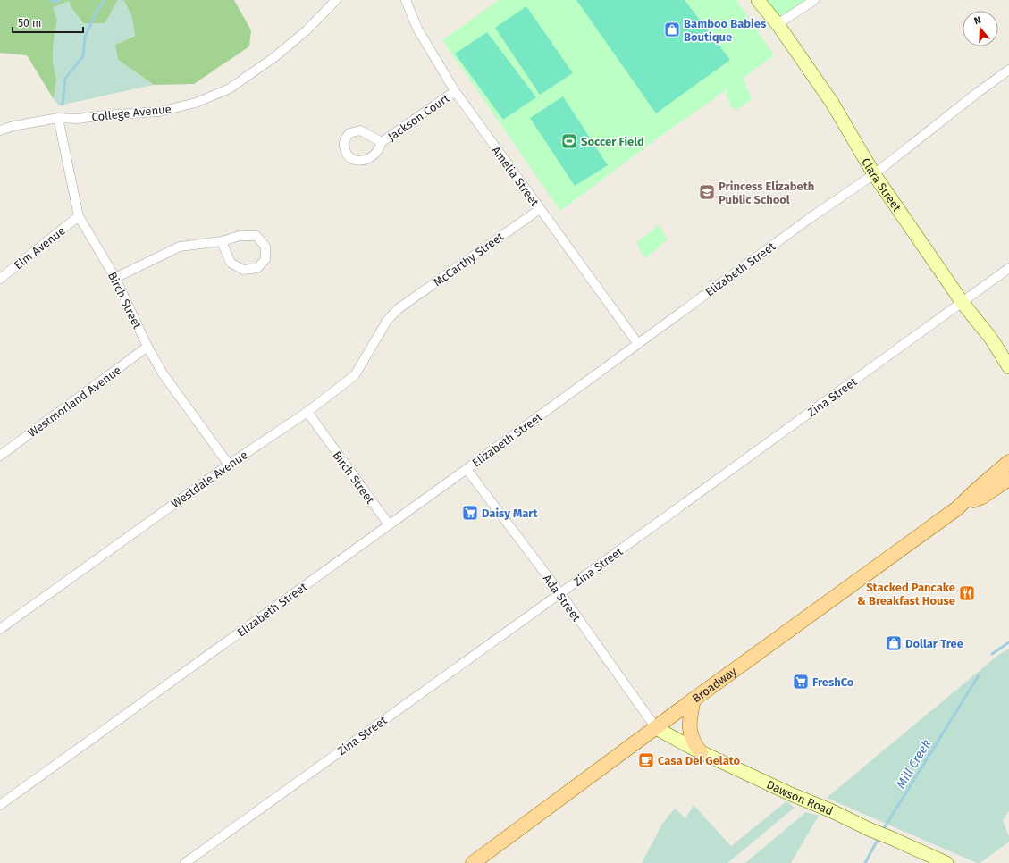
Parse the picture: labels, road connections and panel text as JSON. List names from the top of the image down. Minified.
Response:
{"streets":{"main road":["Broadway"],"street":["College Avenue","Jackson Court","Amelia Street","Clara Street","Elm Avenue","McCarthy Street","Elizabeth Street","Birch Street","Zina Street","Westmorland Avenue","Westdale Avenue","Ada Street","Dawson Road"]},"crossings":[["College Avenue","Birch Street"],["Jackson Court","Amelia Street"],["Amelia Street","McCarthy Street"],["Amelia Street","Elizabeth Street"],["Clara Street","Elizabeth Street"],["Clara Street","Zina Street"],["Elm Avenue","Birch Street"],["McCarthy Street","Westdale Avenue"],["Elizabeth Street","Birch Street"],["Elizabeth Street","Ada Street"],["Birch Street","Westmorland Avenue"],["Birch Street","Westdale Avenue"],["Zina Street","Ada Street"],["Ada Street","Broadway"],["Ada Street","Dawson Road"],["Broadway","Dawson Road"]],"water":["Mill Creek"],"places":{"shop":["Bamboo Babies Boutique","Dollar Tree"],"sports":["Soccer Field"],"school or university":["Princess Elizabeth Public School"],"supermarket":["Daisy Mart","FreshCo"],"restaurant":["Stacked Pancake & Breakfast House"],"cafe":["Casa Del Gelato"]},"scale_bar":"50 m","north":"top"}
